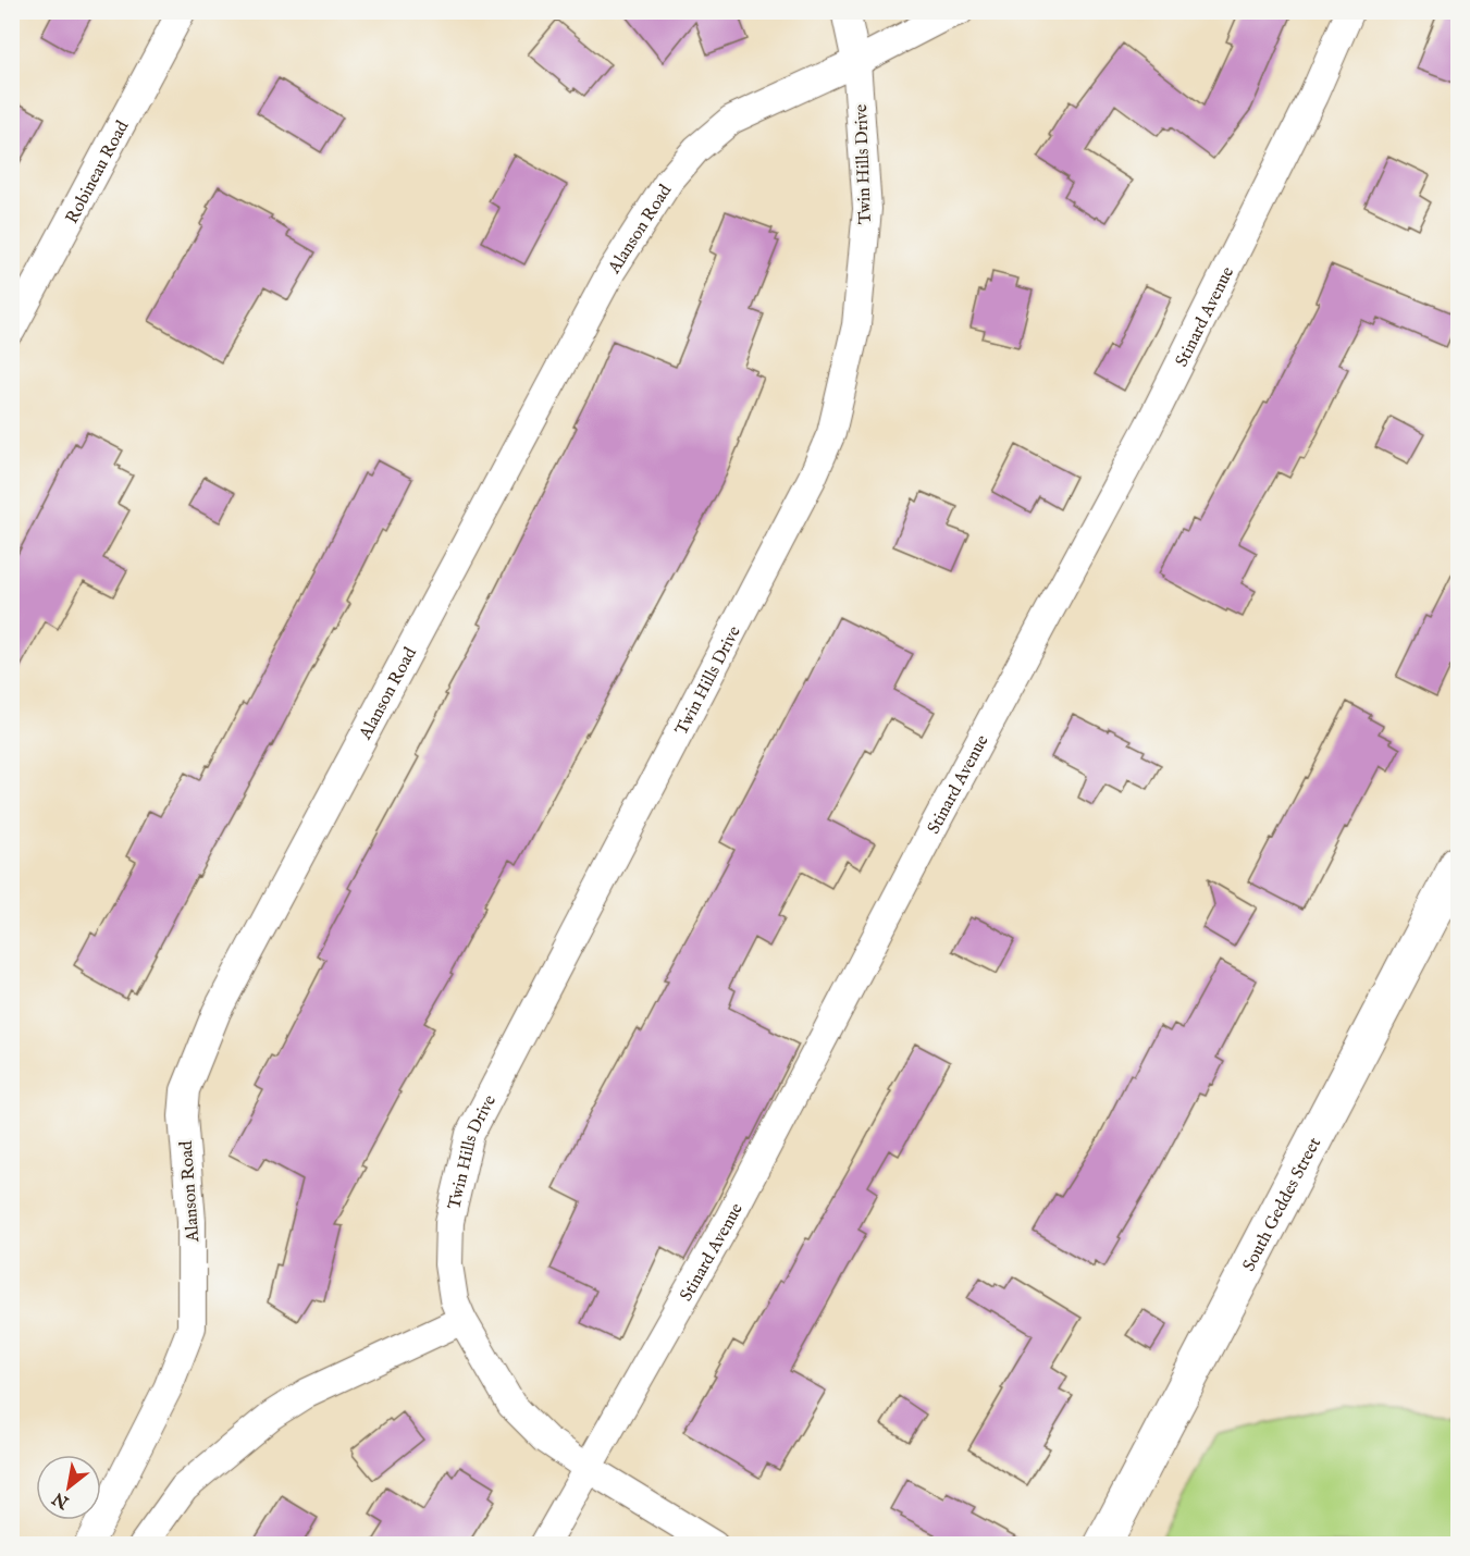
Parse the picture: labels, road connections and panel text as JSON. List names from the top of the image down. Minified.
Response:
{"streets":{"main road":["South Geddes Street"],"street":["Twin Hills Drive","Robineau Road","Alanson Road","Stinard Avenue"]},"crossings":[["Twin Hills Drive","Alanson Road"],["Twin Hills Drive","Stinard Avenue"]],"north":"bottom left"}
